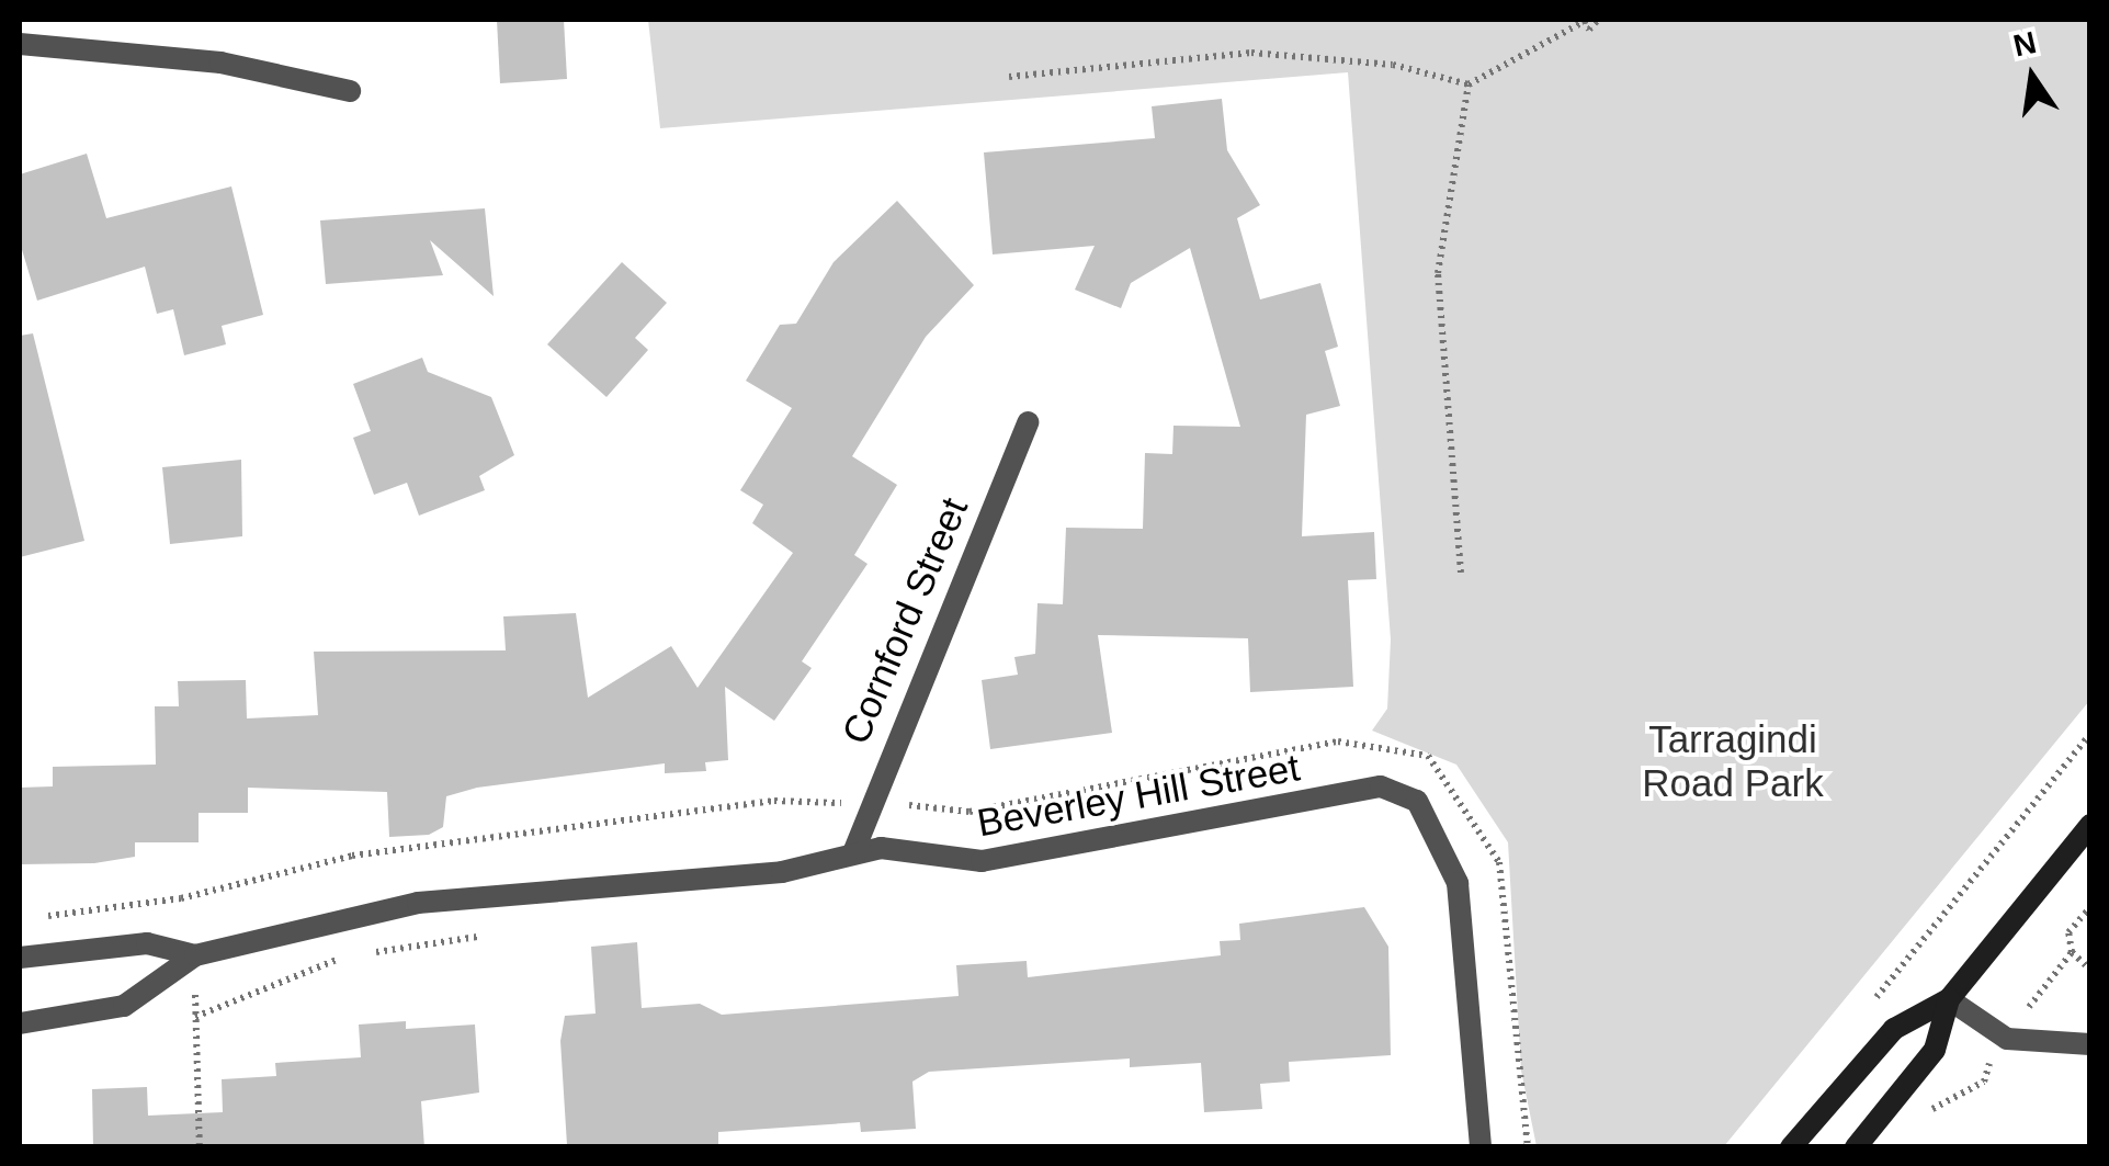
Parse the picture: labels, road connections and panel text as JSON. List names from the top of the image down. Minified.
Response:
{"streets":{"street":["Cornford Street","Beverley Hill Street"]},"crossings":[["Cornford Street","Beverley Hill Street"]],"parks":["Tarragindi Road Park"],"north":"top"}
